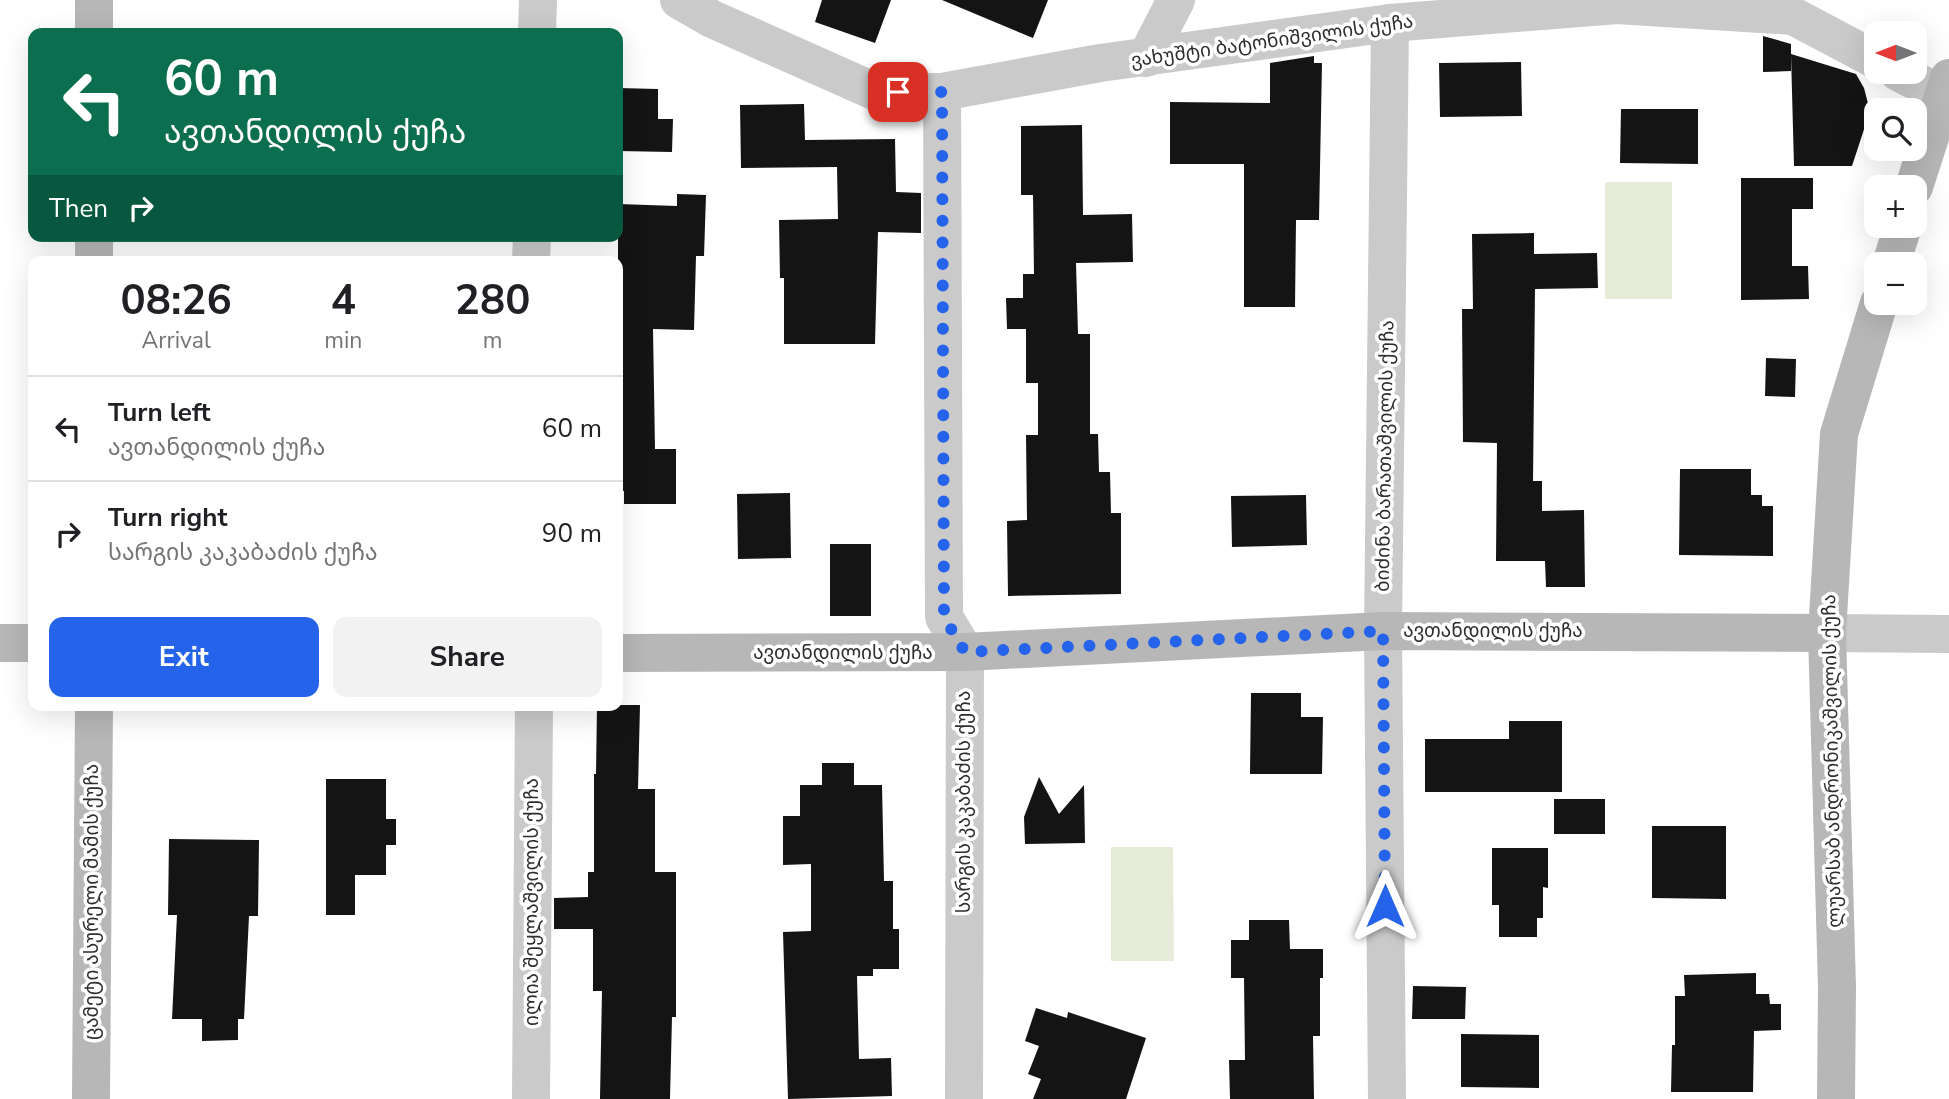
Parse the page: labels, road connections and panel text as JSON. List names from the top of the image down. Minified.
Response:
{"streets":{"street":["ვახუშტი ბატონიშვილის ქუჩა","ბიძინა ბარათაშვილის ქუჩა","ავთანდილის ქუჩა","ლუარსაბ ანდრონიკაშვილის ქუჩა","სარგის კაკაბაძის ქუჩა","ცამეტი ასურელი მამის ქუჩა","ილია შეყლაშვილის ქუჩა"]},"crossings":[["ვახუშტი ბატონიშვილის ქუჩა","ბიძინა ბარათაშვილის ქუჩა"],["ბიძინა ბარათაშვილის ქუჩა","ავთანდილის ქუჩა"],["ავთანდილის ქუჩა","ლუარსაბ ანდრონიკაშვილის ქუჩა"],["ავთანდილის ქუჩა","სარგის კაკაბაძის ქუჩა"]],"north":"left","page":{"map_buttons":["+","−"],"turn":["60 m","ავთანდილის ქუჩა"],"then":"Then","eta":["08:26","Arrival","4","min","280","m"],"list":[{"name":"Turn left","note":"ავთანდილის ქუჩა","value":"60 m"},{"name":"Turn right","note":"სარგის კაკაბაძის ქუჩა","value":"90 m"}],"buttons":["Exit","Share"]}}
